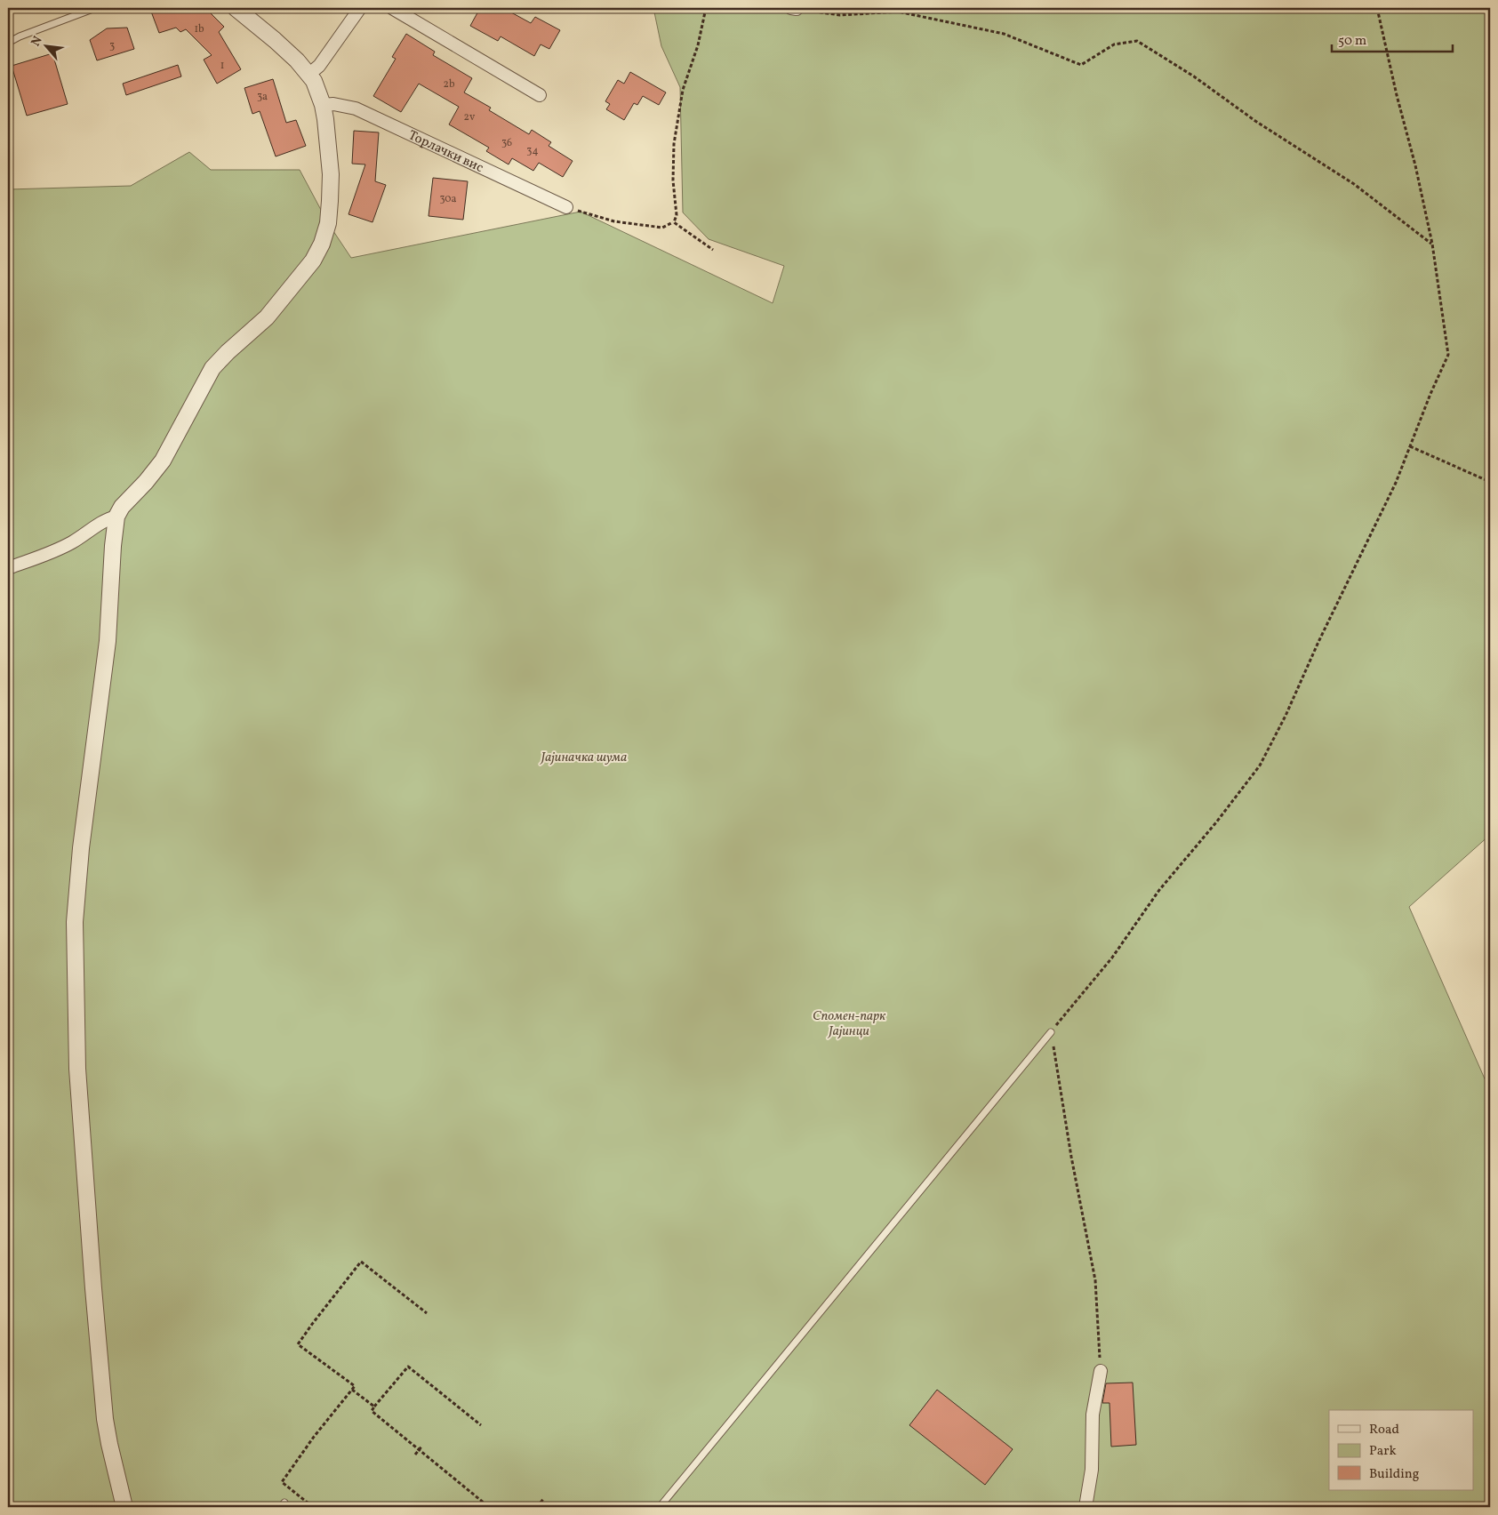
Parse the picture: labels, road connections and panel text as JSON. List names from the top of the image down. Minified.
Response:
{"streets":{"street":["Торлачки вис"]},"parks":["Јајиначка шума","Спомен-парк Јајинци"],"house_numbers":["1b","3","1","2b","3a","2v","36","34","30a"],"legend":["Road","Park","Building"],"scale_bar":"50 m","north":"top left"}
